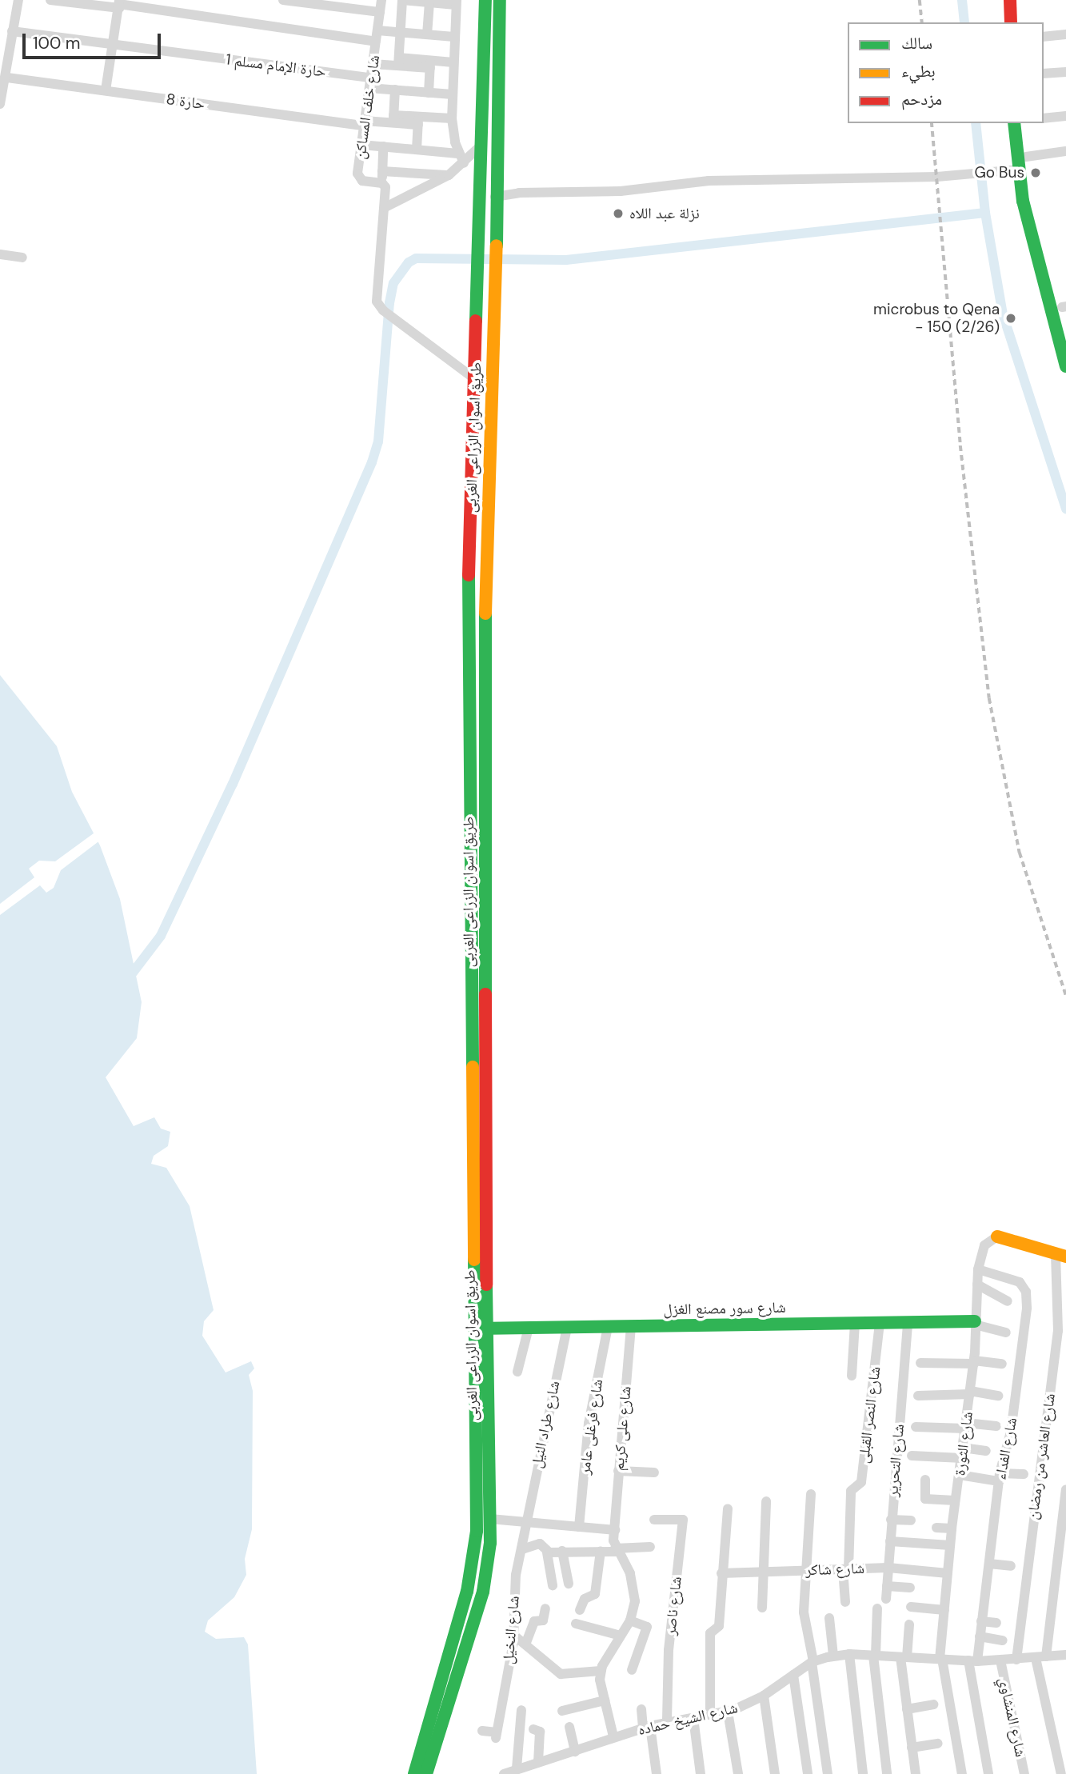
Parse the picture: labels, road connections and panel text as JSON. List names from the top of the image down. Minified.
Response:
{"streets":{"main road":["طريق اسوان الزراعى الغربى","شارع سور مصنع الغزل"],"street":["حارة الإمام مسلم 1","حارة 8","شارع خلف المساكن","شارع النصر القبلى","شارع طراد النيل","شارع فرغلى عامر","شارع على كريم","شارع الثورة","شارع الفداء","شارع العاشر من رمضان","شارع التحرير","شارع شاكر","شارع ناصر","شارع النخيل","شارع المنشاوي","شارع الشيخ حماده"]},"crossings":[["حارة الإمام مسلم 1","شارع خلف المساكن"],["حارة 8","شارع خلف المساكن"],["طريق اسوان الزراعى الغربى","شارع سور مصنع الغزل"],["شارع سور مصنع الغزل","شارع النصر القبلى"],["شارع سور مصنع الغزل","شارع طراد النيل"],["شارع سور مصنع الغزل","شارع فرغلى عامر"],["شارع سور مصنع الغزل","شارع على كريم"],["شارع سور مصنع الغزل","شارع الثورة"],["شارع سور مصنع الغزل","شارع التحرير"],["شارع النصر القبلى","شارع شاكر"],["شارع طراد النيل","شارع النخيل"],["شارع على كريم","شارع النخيل"],["شارع الثورة","شارع الفداء"],["شارع الثورة","شارع شاكر"],["شارع الثورة","شارع الشيخ حماده"],["شارع الفداء","شارع الشيخ حماده"],["شارع العاشر من رمضان","شارع الشيخ حماده"],["شارع التحرير","شارع شاكر"],["شارع ناصر","شارع الشيخ حماده"],["شارع المنشاوي","شارع الشيخ حماده"]],"places":["Go Bus","نزلة عبد اللاه","microbus to Qena - 150 (2/26)"],"legend":["سالك","بطيء","مزدحم"],"scale_bar":"100 m"}
